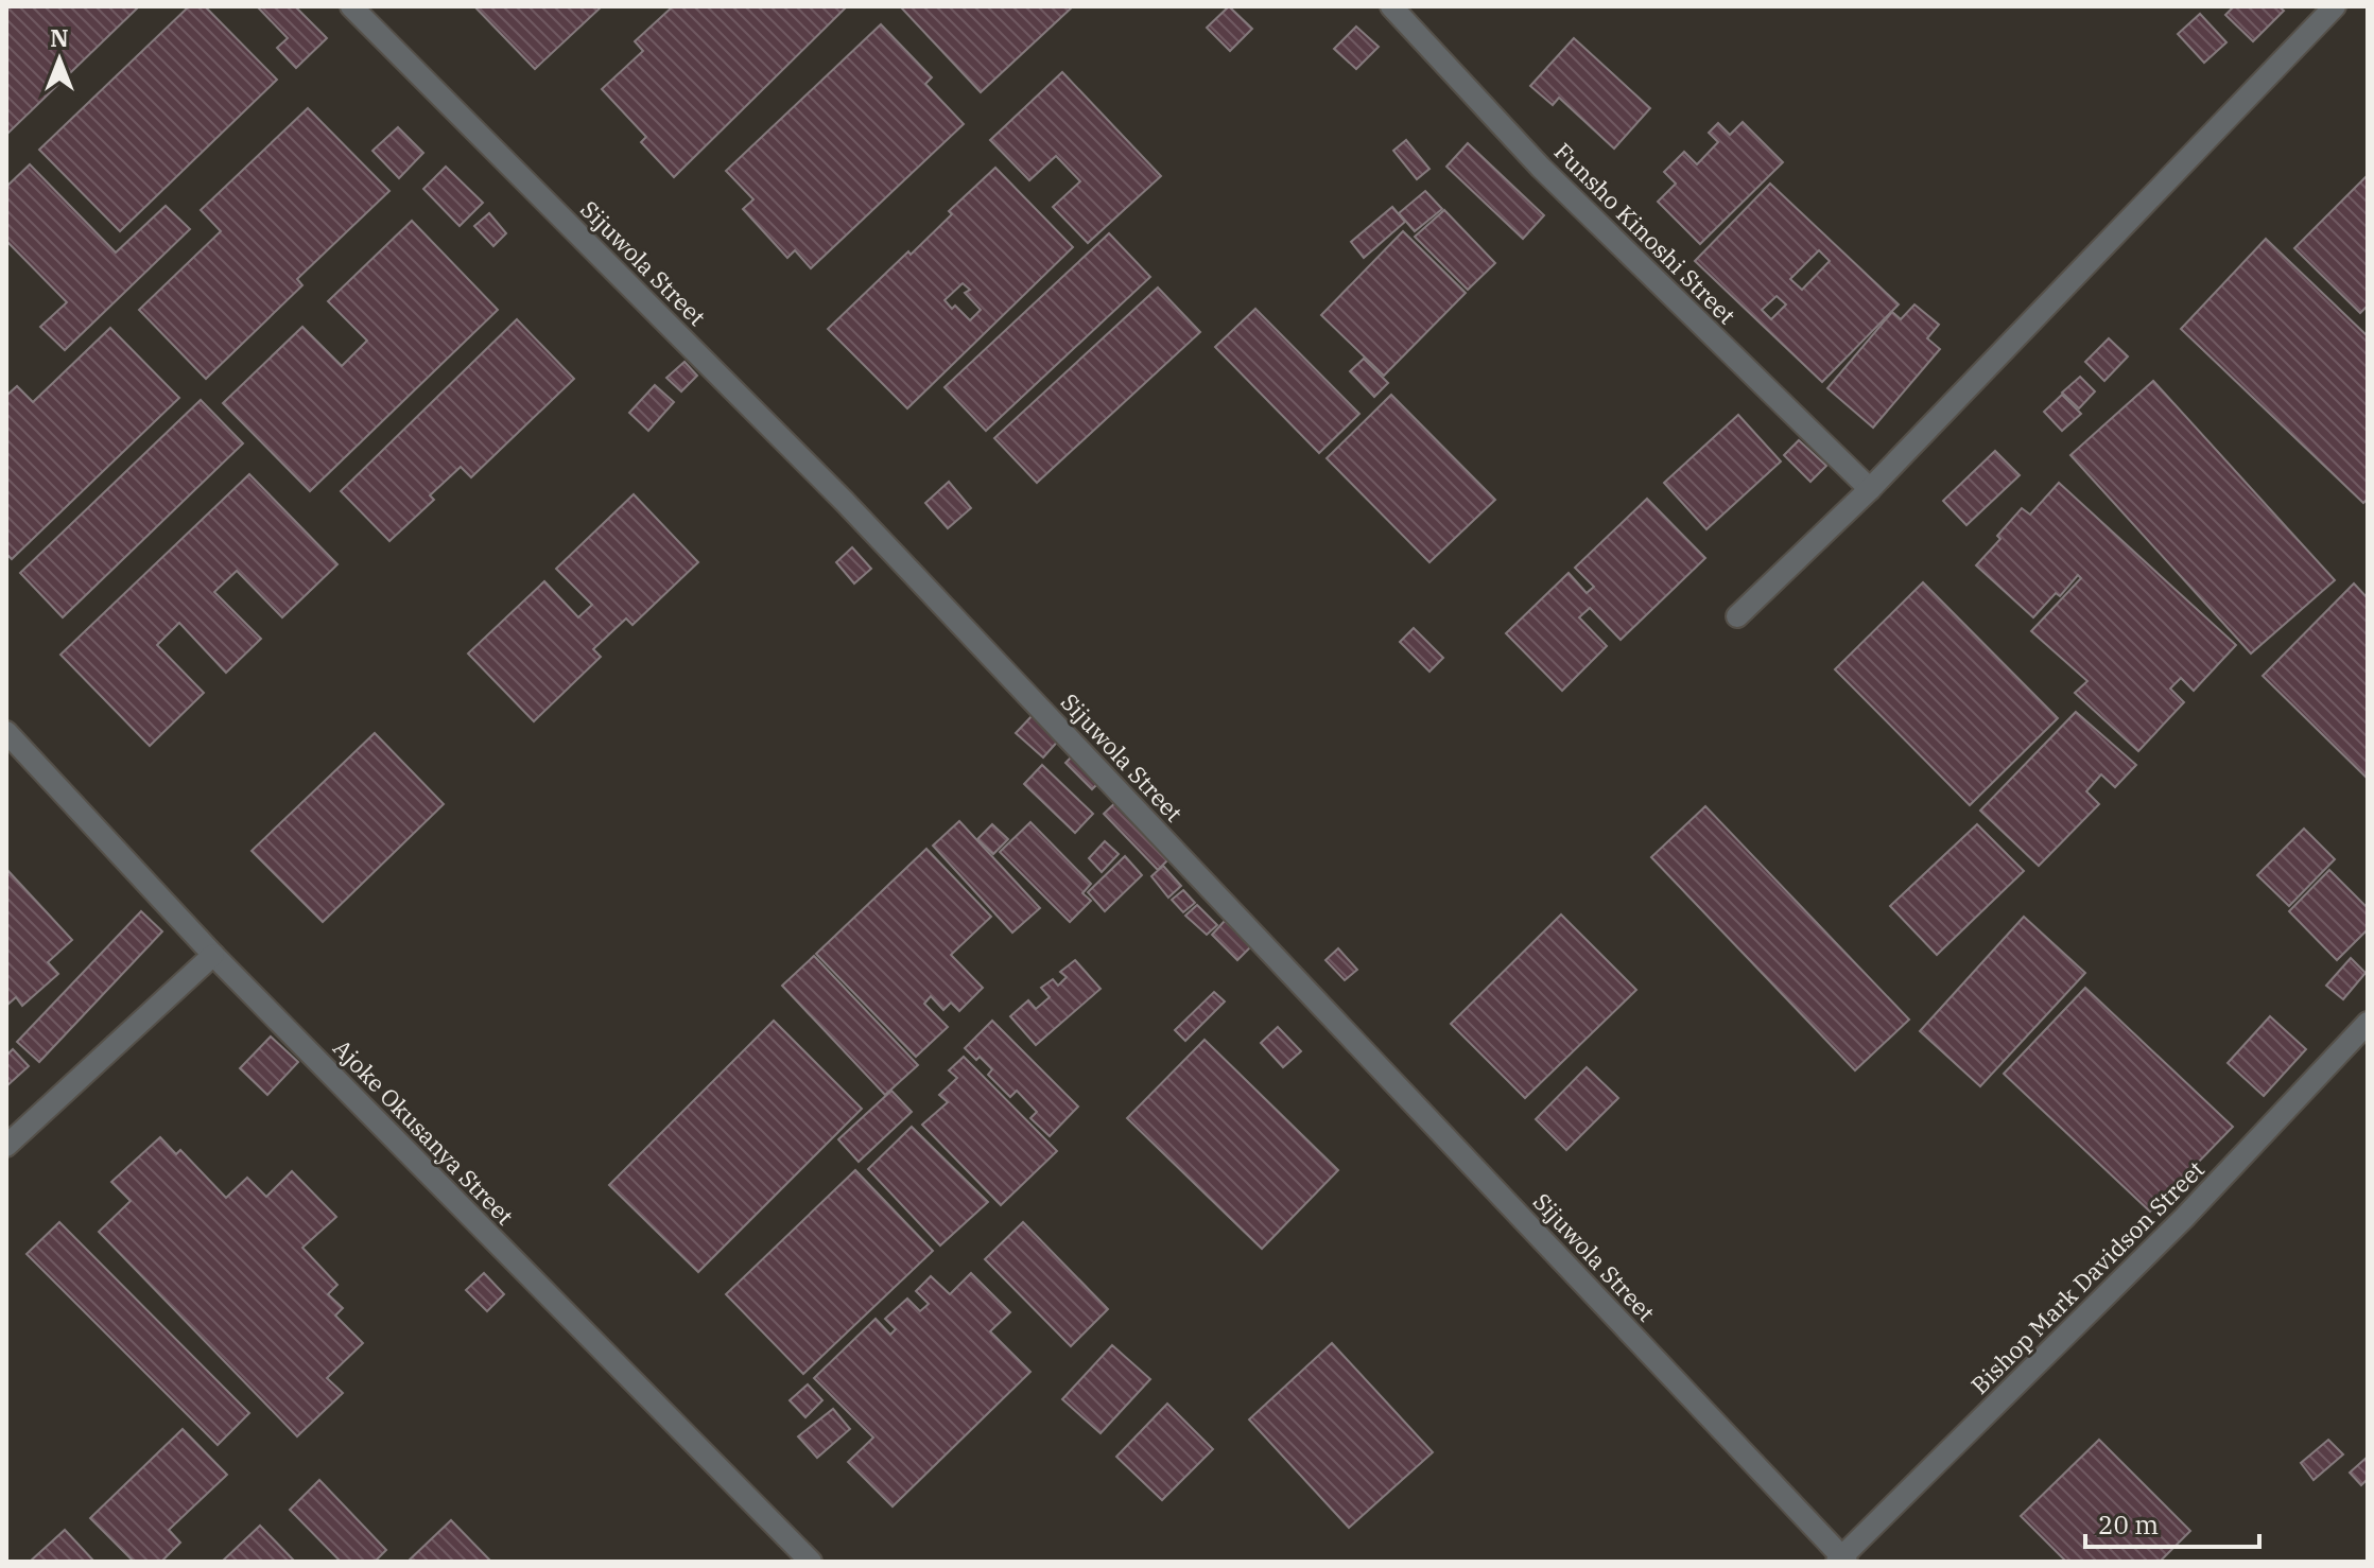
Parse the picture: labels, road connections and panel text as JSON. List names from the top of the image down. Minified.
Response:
{"streets":{"street":["Funsho Kinoshi Street","Sijuwola Street","Ajoke Okusanya Street","Bishop Mark Davidson Street"]},"crossings":[["Sijuwola Street","Bishop Mark Davidson Street"]],"scale_bar":"20 m","north":"top"}
